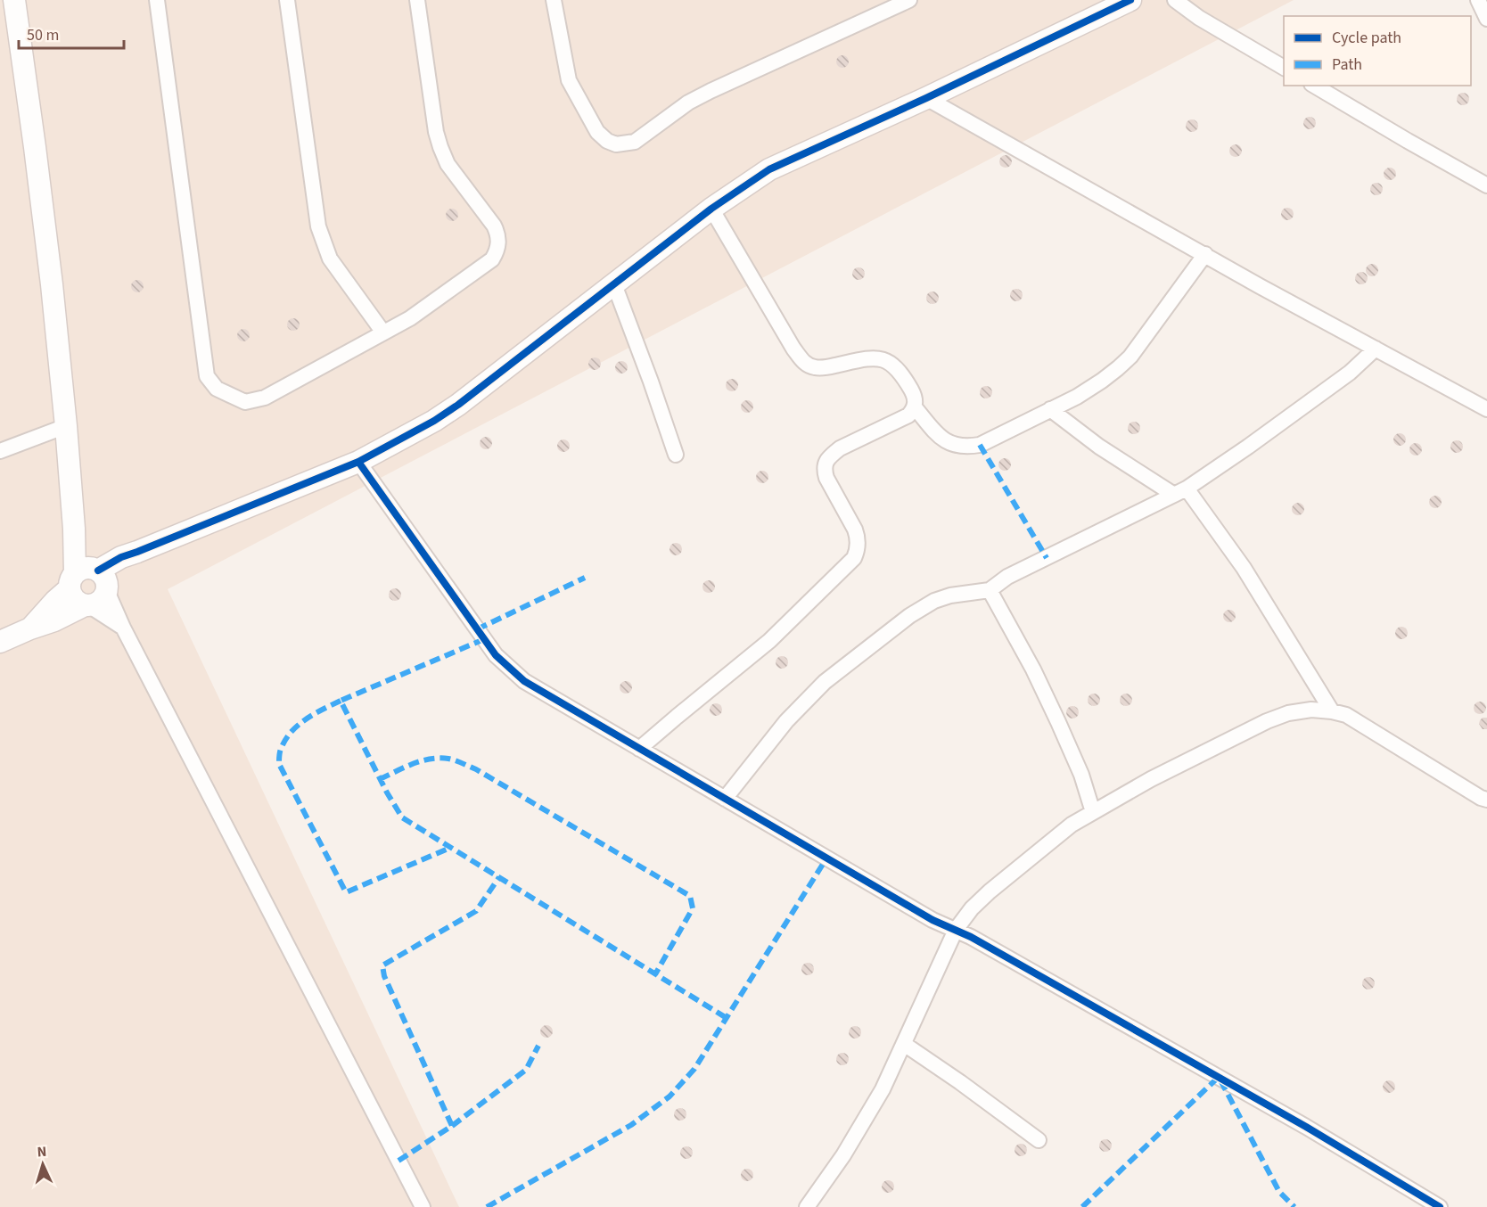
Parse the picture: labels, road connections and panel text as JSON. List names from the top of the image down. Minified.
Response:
{"legend":["Cycle path","Path"],"scale_bar":"50 m","north":"top"}
